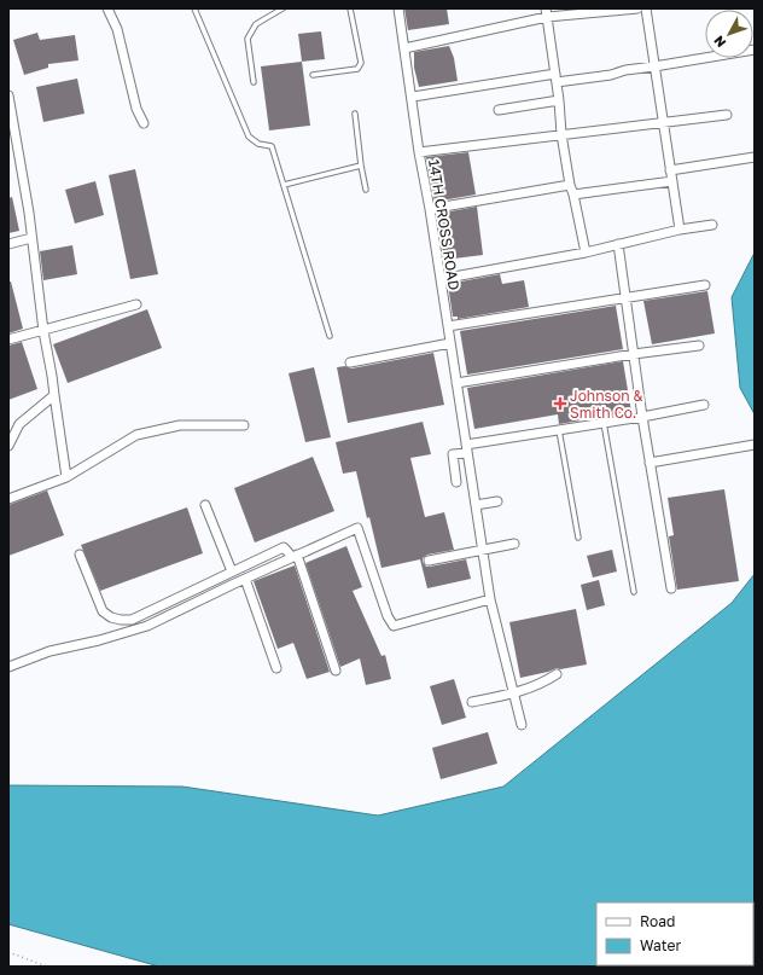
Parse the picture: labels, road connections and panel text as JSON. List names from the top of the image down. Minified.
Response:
{"streets":{"street":["14TH CROSS ROAD"]},"places":{"health":["Johnson & Smith Co."]},"legend":["Road","Water"],"north":"bottom left"}
